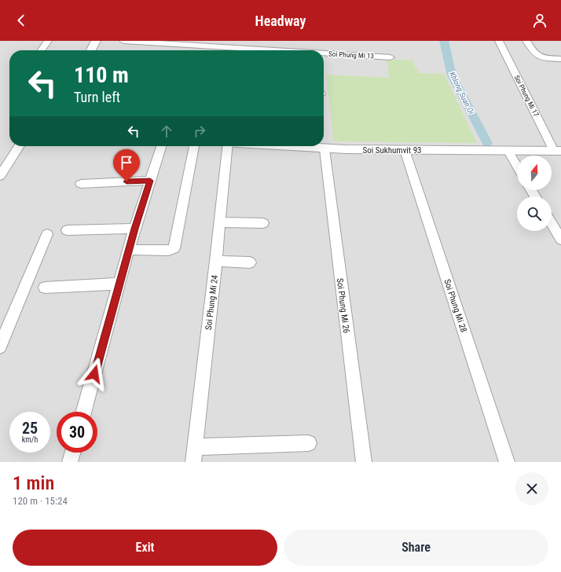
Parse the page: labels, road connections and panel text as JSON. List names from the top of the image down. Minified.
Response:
{"streets":{"street":["Soi Phung Mi 13","Soi Phung Mi 17","Soi Sukhumvit 93","Soi Phung Mi 24","Soi Phung Mi 26","Soi Phung Mi 28"]},"crossings":[["Soi Phung Mi 17","Soi Sukhumvit 93"],["Soi Sukhumvit 93","Soi Phung Mi 26"],["Soi Sukhumvit 93","Soi Phung Mi 28"]],"water":["Khlong Suan Oi"],"north":"top","page":{"header":"Headway","turn":["110 m","Turn left"],"speed":"25 km/h","limit":"30","heading":["1 min","120 m · 15:24"],"buttons":["Exit","Share"]}}
